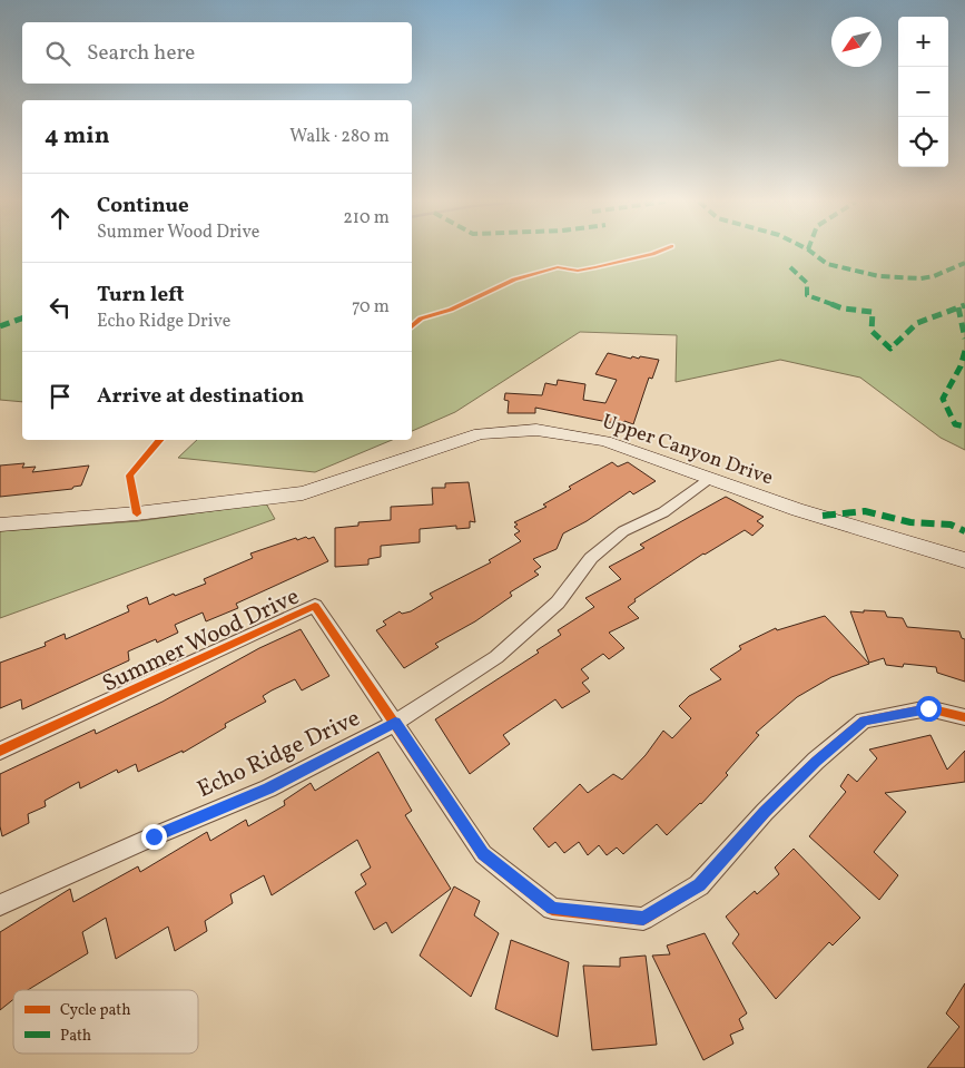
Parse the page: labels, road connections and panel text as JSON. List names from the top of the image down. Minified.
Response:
{"streets":{"street":["Upper Canyon Drive","Summer Wood Drive","Echo Ridge Drive"]},"crossings":[["Upper Canyon Drive","Echo Ridge Drive"],["Summer Wood Drive","Echo Ridge Drive"]],"legend":["Cycle path","Path"],"north":"bottom left","page":{"map_buttons":["+","−"],"search":"Search here","heading":["4 min","Walk · 280 m"],"list":[["Continue","Summer Wood Drive","210 m"],["Turn left","Echo Ridge Drive","70 m"],"Arrive at destination"]}}
